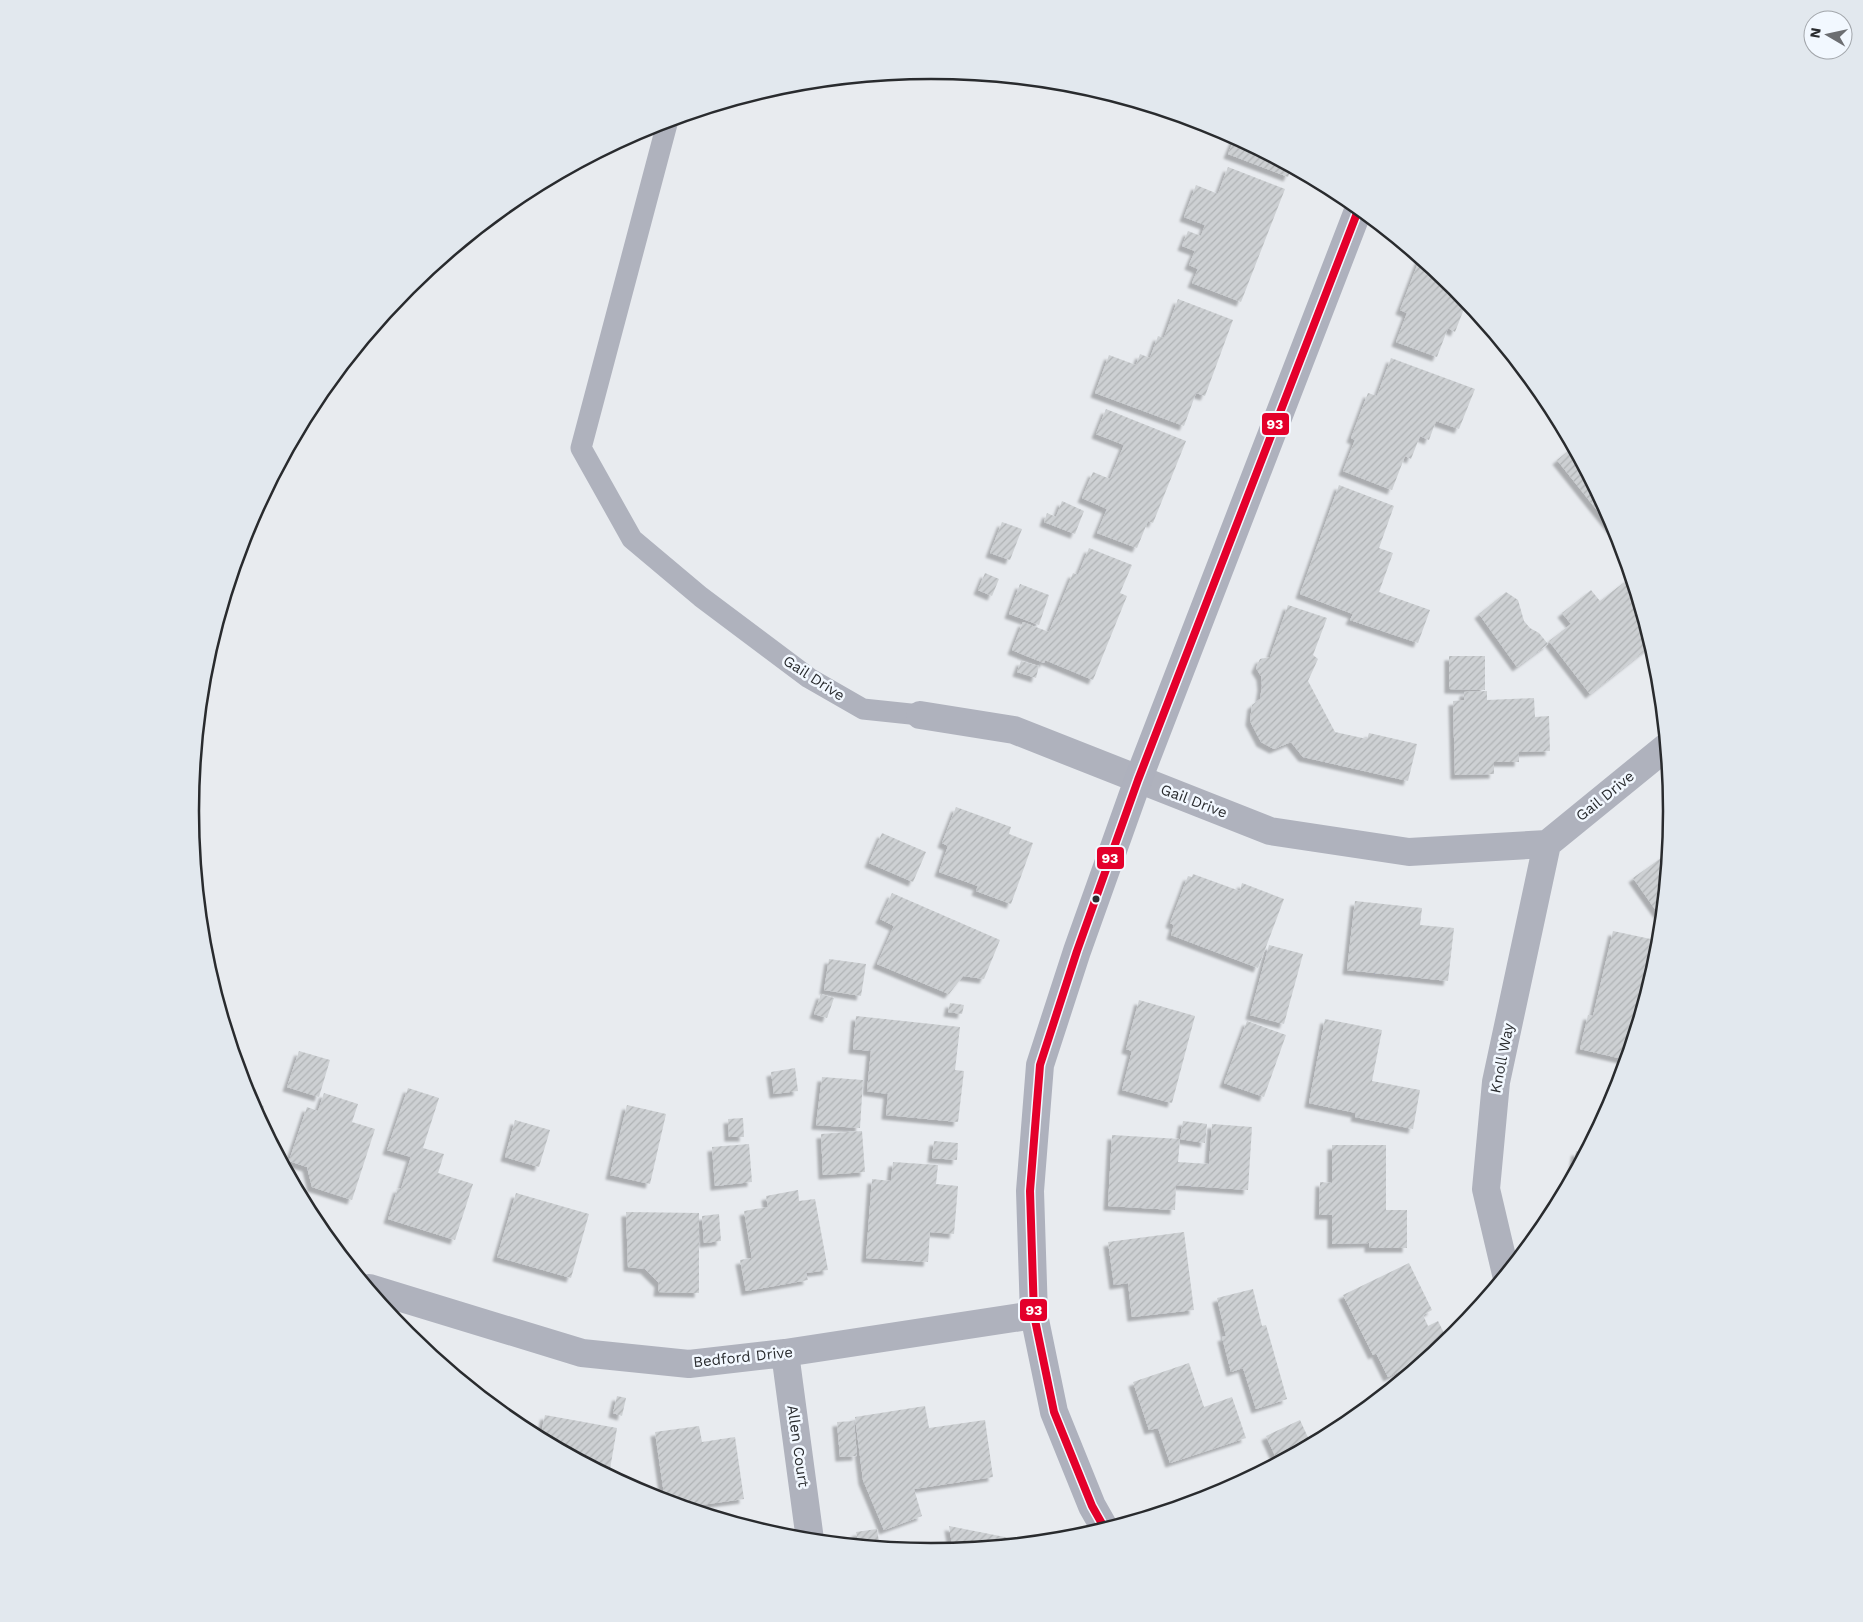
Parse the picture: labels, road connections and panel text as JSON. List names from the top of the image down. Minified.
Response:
{"streets":{"street":["Gail Drive","Knoll Way","Bedford Drive","Allen Court"]},"crossings":[["Gail Drive","Knoll Way"],["Bedford Drive","Allen Court"]],"lines":["transit line 93"],"north":"left"}
